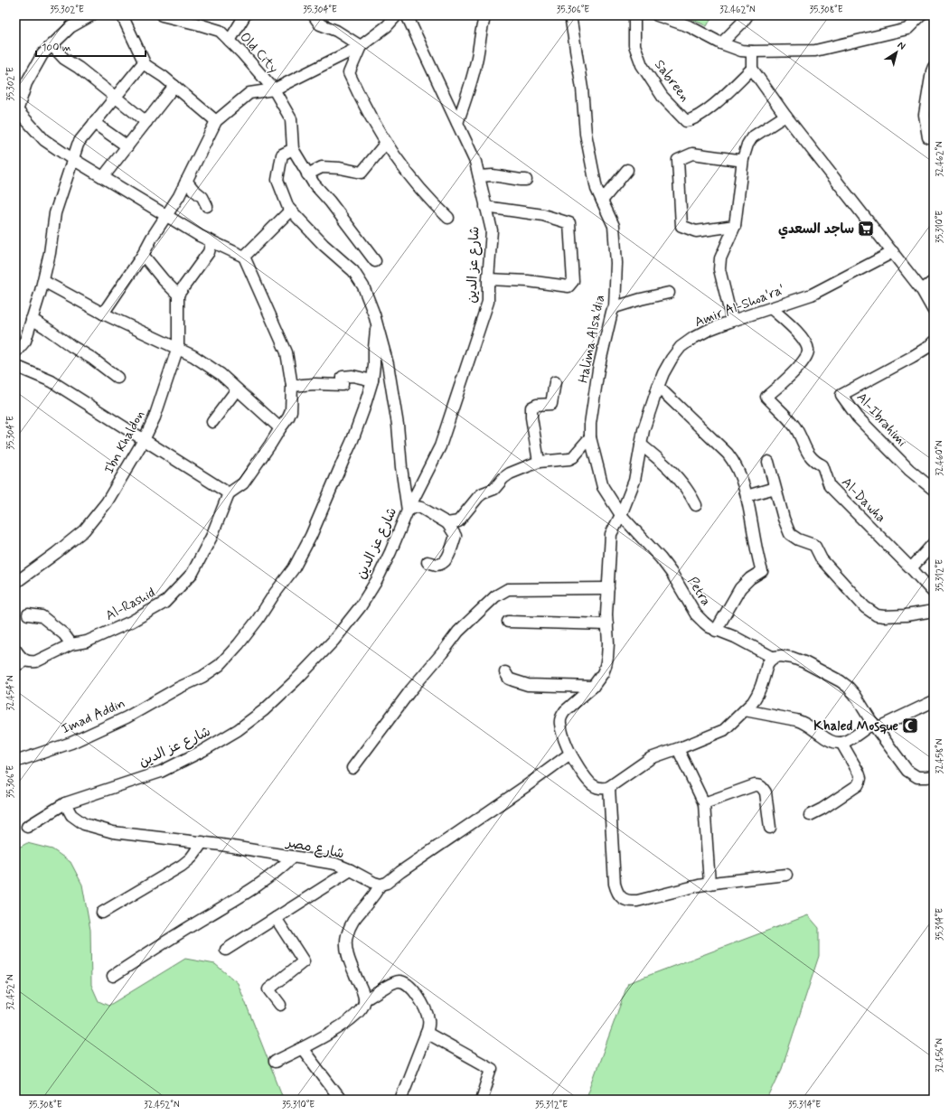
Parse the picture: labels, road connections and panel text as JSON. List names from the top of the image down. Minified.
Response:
{"streets":{"street":["Old City","Sabreen","شارع عز الدين","Amir Al-Shoa'ra'","Halima Alsa'dia","Al-Ibrahimi","Ibn Khaldon","Al-Dawha","Petra","Al-Rashid","Imad Addin","شارع مصر"]},"crossings":[["شارع عز الدين","شارع مصر"],["Amir Al-Shoa'ra'","Halima Alsa'dia"],["Amir Al-Shoa'ra'","Al-Dawha"],["Amir Al-Shoa'ra'","Petra"],["Halima Alsa'dia","Petra"]],"places":{"supermarket":["ساجد السعدي"],"mosque":["Khaled Mosque"]},"scale_bar":"100 m","north":"top right","coordinates":["35.302°E","35.304°E","35.306°E","32.462°N","35.308°E","35.310°E","32.460°N","35.312°E","32.454°N","32.458°N","35.314°E","32.452°N","32.456°N"]}
